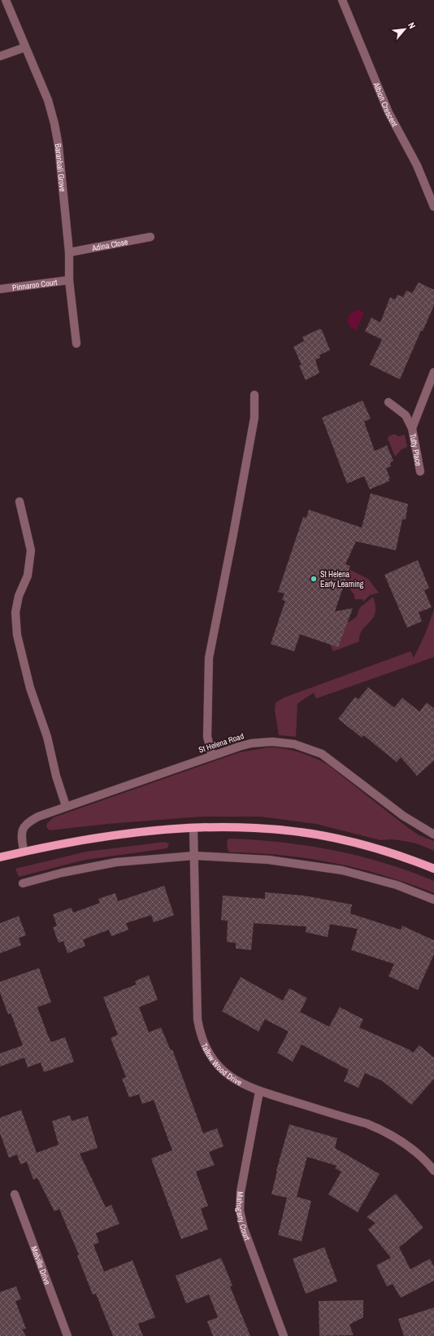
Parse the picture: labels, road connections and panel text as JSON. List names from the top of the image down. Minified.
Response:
{"streets":{"street":["Albion Crescent","Baranbali Grove","Adina Close","Pinnaroo Court","Tutty Place","St Helena Road","Tallow Wood Drive","Mahogany Court","Melville Drive"]},"crossings":[["Baranbali Grove","Adina Close"],["Baranbali Grove","Pinnaroo Court"],["Tallow Wood Drive","Mahogany Court"]],"places":["St Helena Early Learning"],"north":"top right"}
